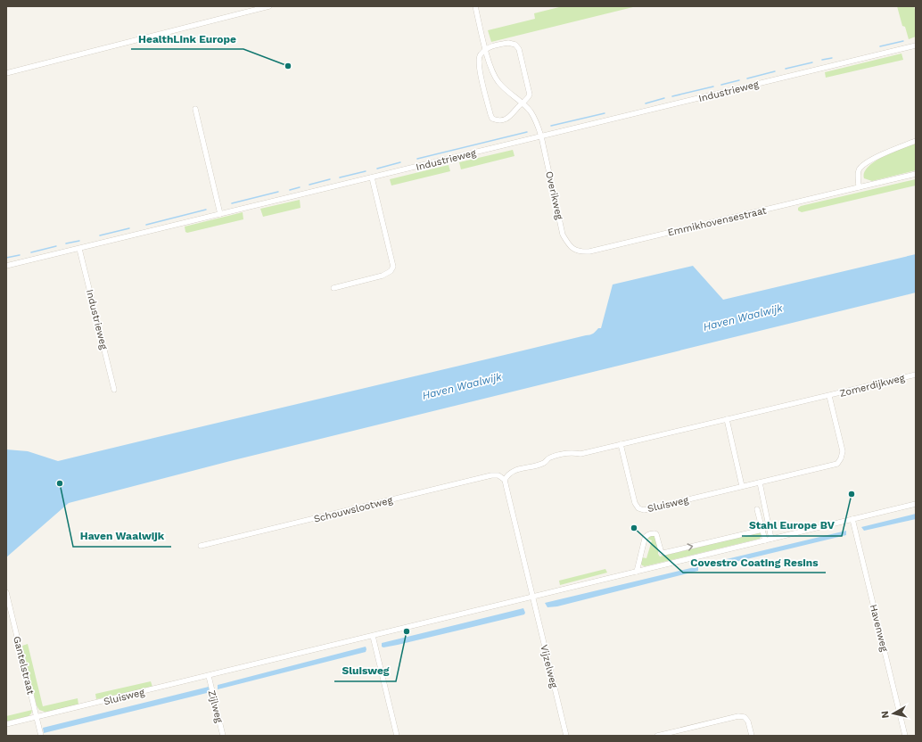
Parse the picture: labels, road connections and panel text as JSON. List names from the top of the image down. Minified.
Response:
{"streets":{"street":["Industrieweg","Overikweg","Emmikhovensestraat","Zomerdijkweg","Sluisweg","Schouwslootweg","Havenweg","Gantelstraat","Vijzelweg","Zijlweg"]},"crossings":[["Industrieweg","Overikweg"],["Overikweg","Emmikhovensestraat"],["Zomerdijkweg","Sluisweg"],["Sluisweg","Havenweg"],["Sluisweg","Gantelstraat"],["Sluisweg","Vijzelweg"],["Sluisweg","Zijlweg"]],"water":["Haven Waalwijk"],"places":["HealthLink Europe","Haven Waalwijk","Stahl Europe BV","Covestro Coating Resins","Sluisweg"],"north":"left"}
